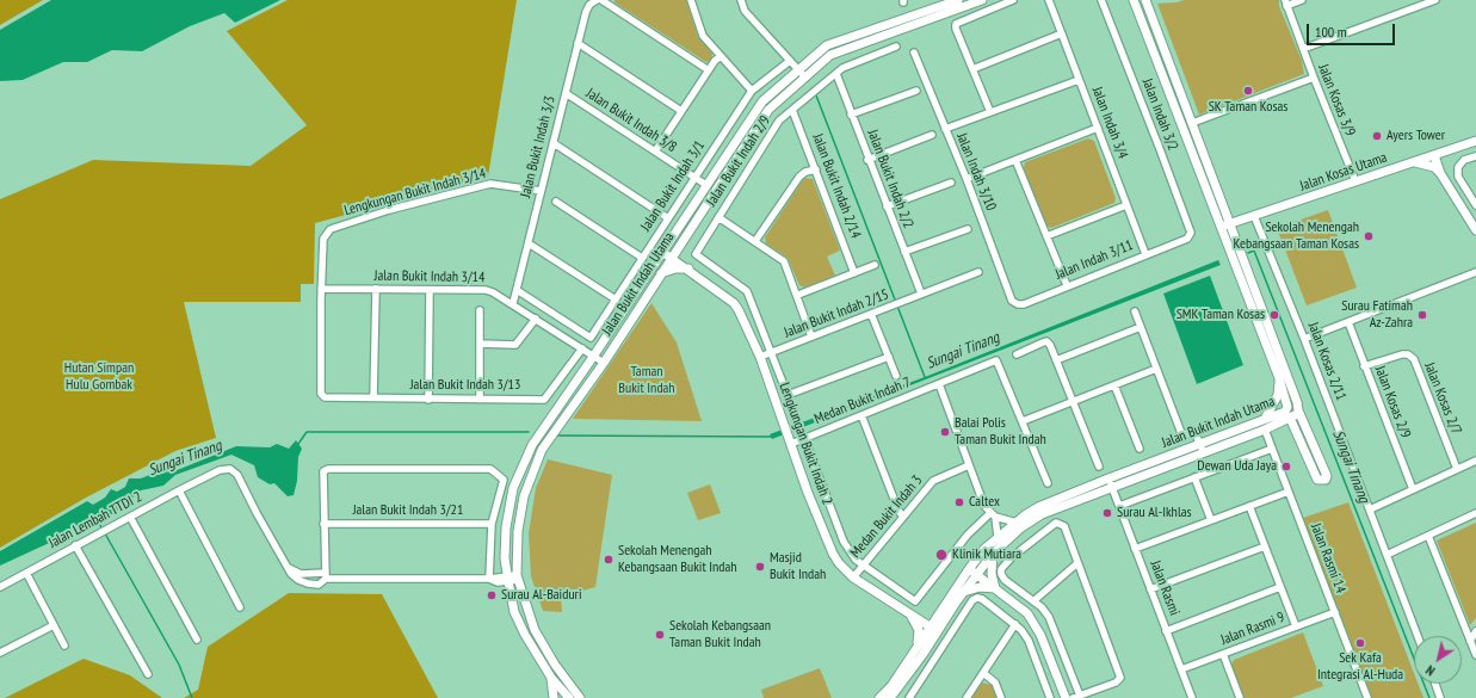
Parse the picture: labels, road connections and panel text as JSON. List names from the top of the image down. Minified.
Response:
{"streets":{"street":["Jalan Kosas 3/9","Jalan Indah 3/2","Jalan Bukit Indah 3/8","Jalan Indah 3/4","Jalan Bukit Indah 3/3","Jalan Bukit Indah 2/9","Jalan Indah 3/10","Jalan Kosas Utama","Jalan Bukit Indah 2/2","Jalan Bukit Indah 3/1","Jalan Bukit Indah 2/14","Lengkungan Bukit Indah 3/14","Jalan Indah 3/11","Jalan Bukit Indah 3/14","Jalan Bukit Indah Utama","Jalan Bukit Indah 2/15","Jalan Kosas 2/11","Jalan Bukit Indah 3/13","Jalan Kosas 2/7","Medan Bukit Indah 7","Jalan Kosas 2/9","Lengkungan Bukit Indah 2","Jalan Bukit Indah 3/21","Medan Bukit Indah 3","Jalan Lembah TTDI 2","Jalan Rasmi 14","Jalan Rasmi","Jalan Rasmi 9"]},"crossings":[["Jalan Kosas 3/9","Jalan Kosas Utama"],["Jalan Indah 3/2","Jalan Indah 3/11"],["Jalan Bukit Indah 3/8","Jalan Bukit Indah 3/3"],["Jalan Bukit Indah 3/8","Jalan Bukit Indah 3/1"],["Jalan Bukit Indah 3/8","Jalan Bukit Indah Utama"],["Jalan Indah 3/4","Jalan Indah 3/11"],["Jalan Bukit Indah 3/3","Jalan Bukit Indah 3/1"],["Jalan Bukit Indah 3/3","Lengkungan Bukit Indah 3/14"],["Jalan Bukit Indah 3/3","Jalan Bukit Indah 3/14"],["Jalan Bukit Indah 2/9","Jalan Bukit Indah 2/2"],["Jalan Bukit Indah 2/9","Jalan Bukit Indah 2/14"],["Jalan Bukit Indah 2/9","Jalan Bukit Indah 2/15"],["Jalan Indah 3/10","Jalan Indah 3/11"],["Jalan Kosas Utama","Jalan Bukit Indah Utama"],["Jalan Kosas Utama","Jalan Kosas 2/11"],["Jalan Bukit Indah 2/2","Jalan Bukit Indah 2/15"],["Lengkungan Bukit Indah 3/14","Jalan Bukit Indah 3/14"],["Lengkungan Bukit Indah 3/14","Jalan Bukit Indah 3/13"],["Jalan Bukit Indah 3/14","Jalan Bukit Indah Utama"],["Jalan Bukit Indah 3/14","Jalan Bukit Indah 3/13"],["Jalan Bukit Indah Utama","Lengkungan Bukit Indah 2"],["Jalan Bukit Indah Utama","Jalan Rasmi 14"],["Jalan Bukit Indah Utama","Jalan Rasmi"],["Jalan Bukit Indah 2/15","Lengkungan Bukit Indah 2"],["Jalan Kosas 2/7","Jalan Kosas 2/9"],["Medan Bukit Indah 7","Lengkungan Bukit Indah 2"],["Lengkungan Bukit Indah 2","Medan Bukit Indah 3"],["Jalan Rasmi 14","Jalan Rasmi 9"],["Jalan Rasmi","Jalan Rasmi 9"]],"water":["Sungai Tinang"],"parks":["Hutan Simpan Hulu Gombak","Taman Bukit Indah"],"places":["SK Taman Kosas","Ayers Tower","Sekolah Menengah Kebangsaan Taman Kosas","SMK Taman Kosas","Surau Fatimah Az-Zahra","Balai Polis Taman Bukit Indah","Dewan Uda Jaya","Caltex","Surau Al-Ikhlas","Klinik Mutiara","Sekolah Menengah Kebangsaan Bukit Indah","Masjid Bukit Indah","Surau Al-Baiduri","Sekolah Kebangsaan Taman Bukit Indah","Sek Kafa Integrasi Al-Huda"],"scale_bar":"100 m","north":"bottom left"}
